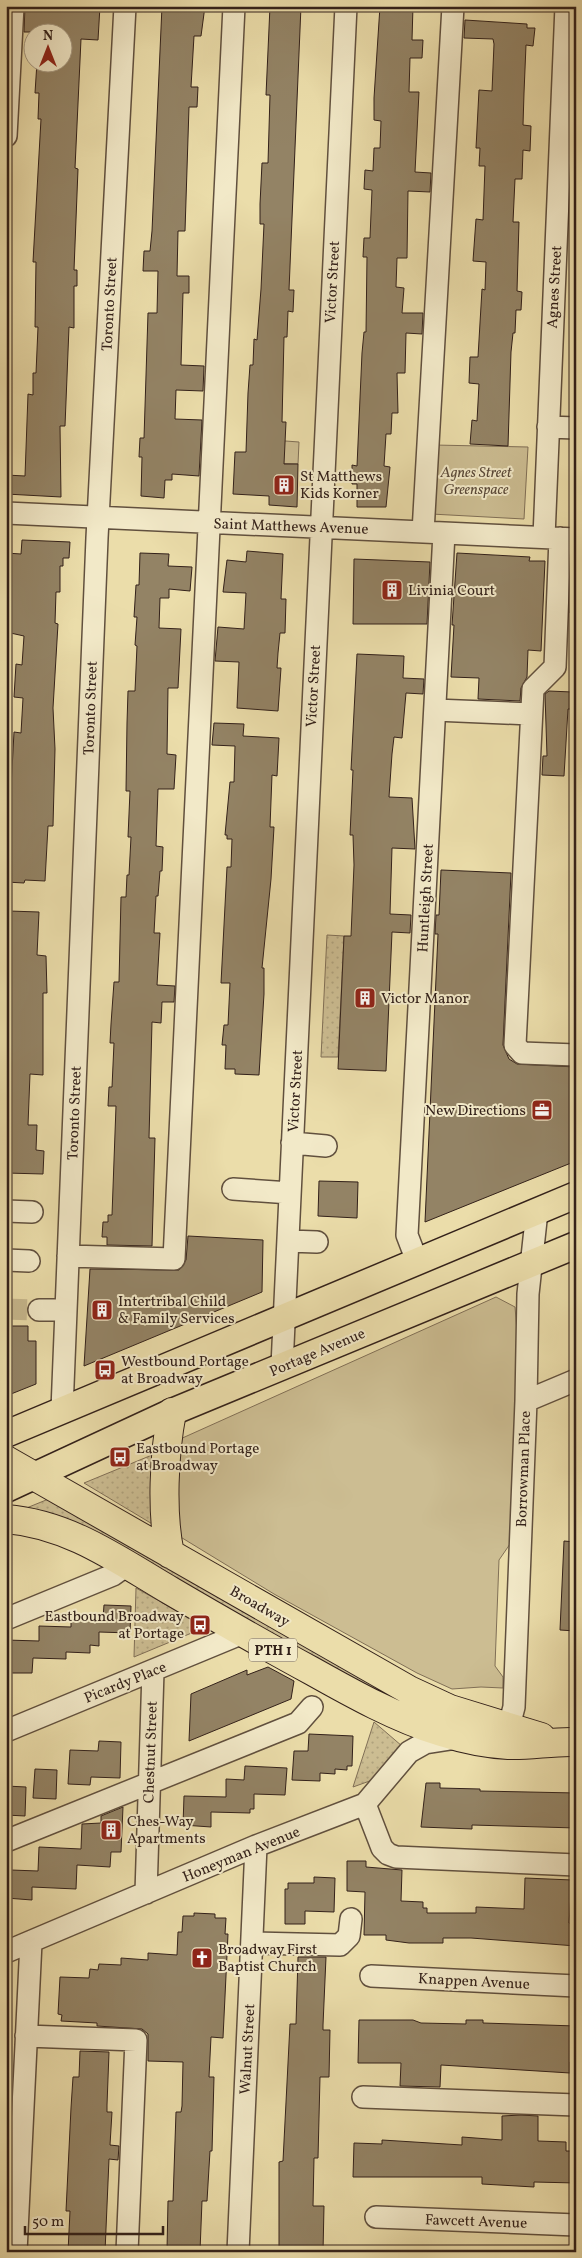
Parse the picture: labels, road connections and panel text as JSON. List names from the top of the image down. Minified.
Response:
{"streets":{"highway":["Broadway","PTH 1"],"main road":["Portage Avenue"],"street":["Victor Street","Agnes Street","Toronto Street","Saint Matthews Avenue","Huntleigh Street","Borrowman Place","Picardy Place","Chestnut Street","Honeyman Avenue","Knappen Avenue","Walnut Street","Fawcett Avenue"]},"crossings":[["Victor Street","Saint Matthews Avenue"],["Victor Street","Portage Avenue"],["Agnes Street","Saint Matthews Avenue"],["Toronto Street","Saint Matthews Avenue"],["Saint Matthews Avenue","Huntleigh Street"],["Portage Avenue","Borrowman Place"],["Portage Avenue","Broadway"],["Borrowman Place","Broadway"],["Broadway","Picardy Place"],["Broadway","Honeyman Avenue"],["Picardy Place","Chestnut Street"],["Chestnut Street","Honeyman Avenue"],["Honeyman Avenue","Walnut Street"]],"parks":["Agnes Street Greenspace"],"places":{"building":["St Matthews Kids Korner","Livinia Court","Victor Manor","Intertribal Child & Family Services","Ches-Way Apartments"],"office":["New Directions"],"bus stop":["Westbound Portage at Broadway","Eastbound Portage at Broadway","Eastbound Broadway at Portage"],"church":["Broadway First Baptist Church"]},"scale_bar":"50 m","north":"top"}
